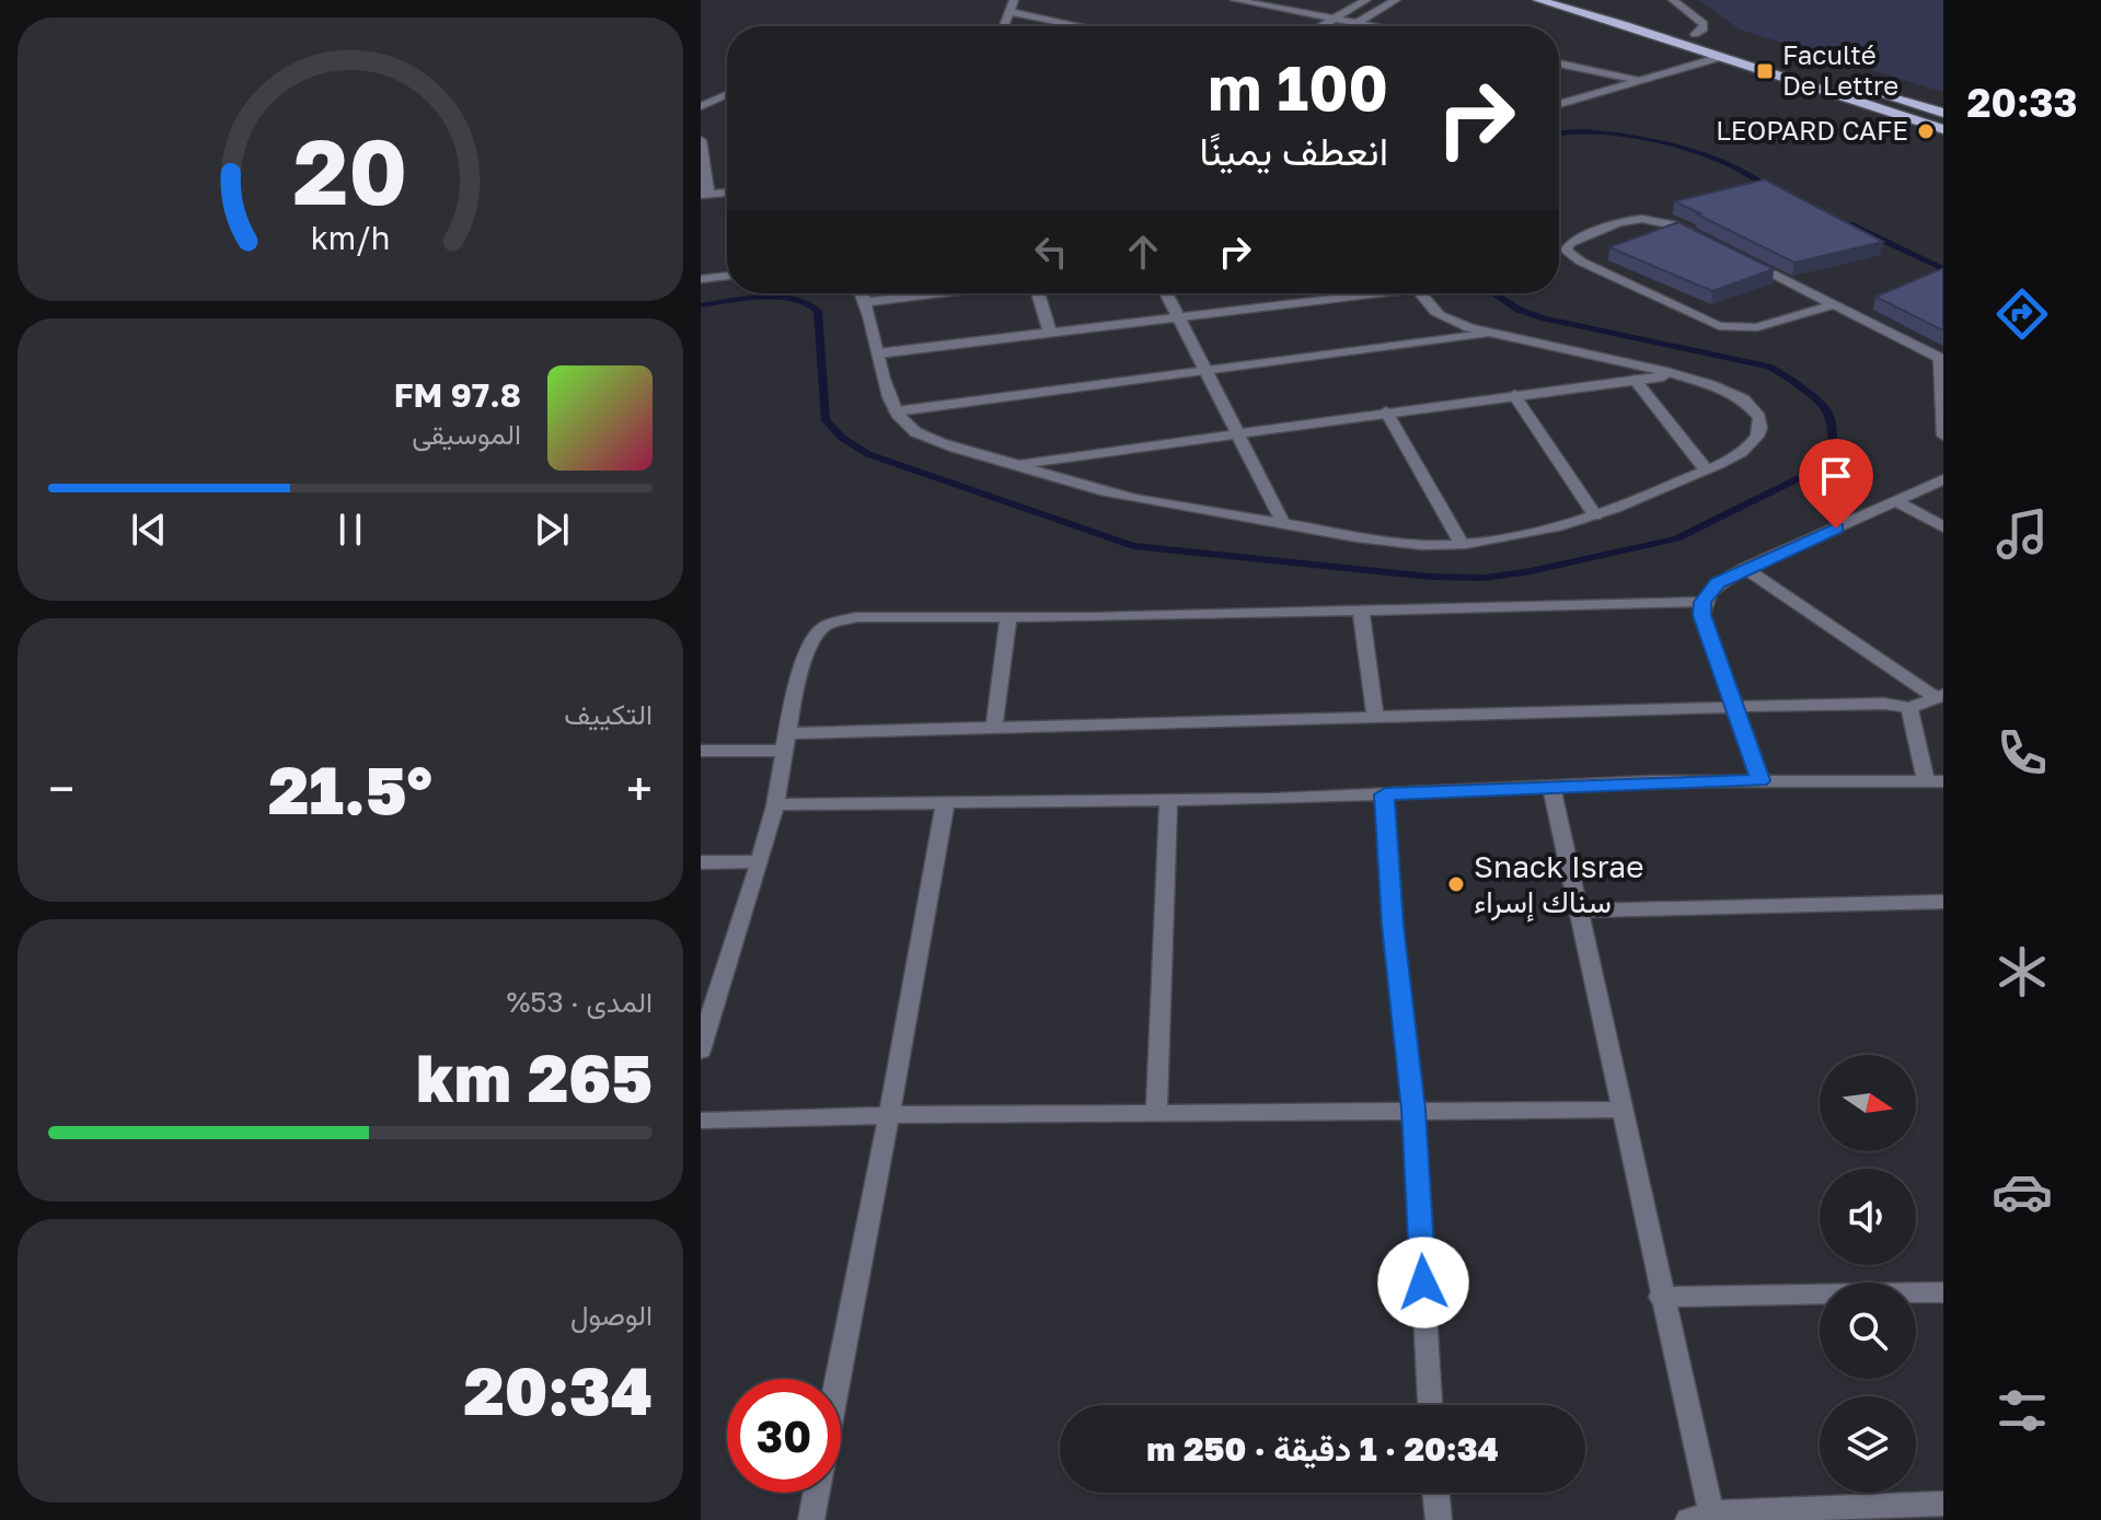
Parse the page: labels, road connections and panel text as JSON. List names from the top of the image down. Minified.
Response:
{"places":{"transit":["Faculté De Lettre"],"other":["LEOPARD CAFE","Snack Israe سناك إسراء"]},"north":"right","page":{"tabs":"20:33","turn":["100 m","انعطف يمينًا"],"song":["97.8 FM","الموسيقى"],"tile":["التكييف",["المدى · 53%","265 km"],["الوصول","20:34"]],"heat":["−","21.5°","+"],"limit":"30","trip":"20:34 · 1 دقيقة · 250 m","gauge":["20","km/h"]}}
